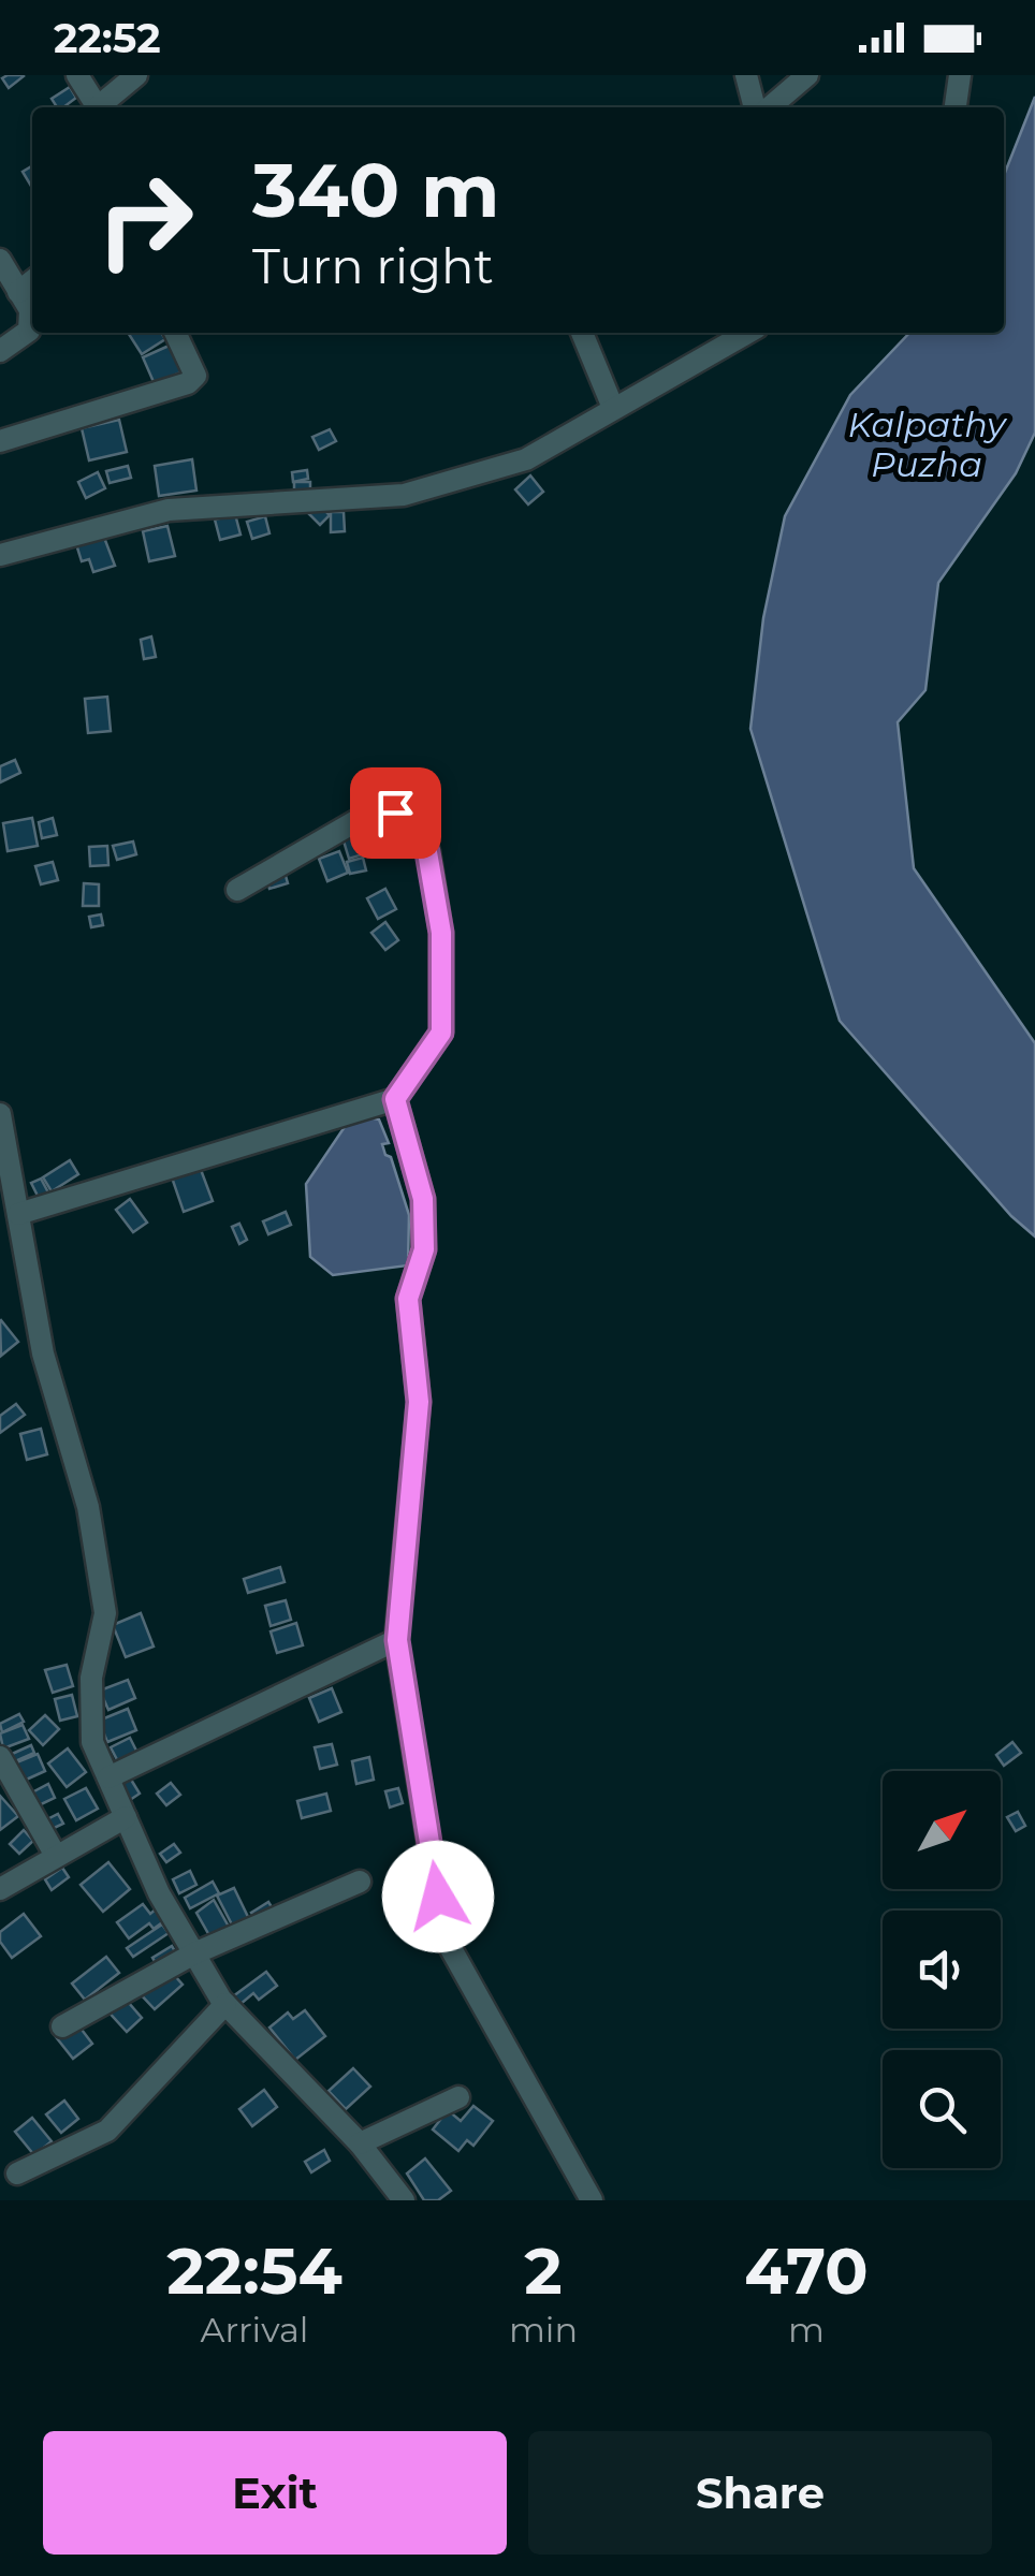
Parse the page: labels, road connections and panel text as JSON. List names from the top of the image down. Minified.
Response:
{"water":["Kalpathy Puzha"],"north":"top right","page":{"status":"22:52","turn":["340 m","Turn right"],"eta":["22:54","Arrival","2","min","470","m"],"buttons":["Exit","Share"]}}
